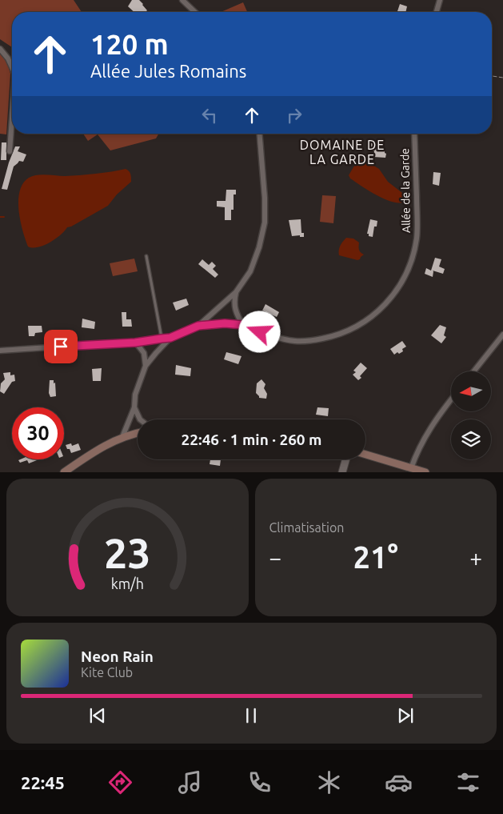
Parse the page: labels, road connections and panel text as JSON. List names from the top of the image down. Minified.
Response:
{"streets":{"street":["Allée de la Garde"]},"districts":["DOMAINE DE LA GARDE"],"north":"left","page":{"turn":["120 m","Allée Jules Romains"],"limit":"30","trip":"22:46 · 1 min · 260 m","tile":"Climatisation","heat":["−","21°","+"],"song":["Neon Rain","Kite Club"],"tabs":"22:45","gauge":["23","km/h"]}}
